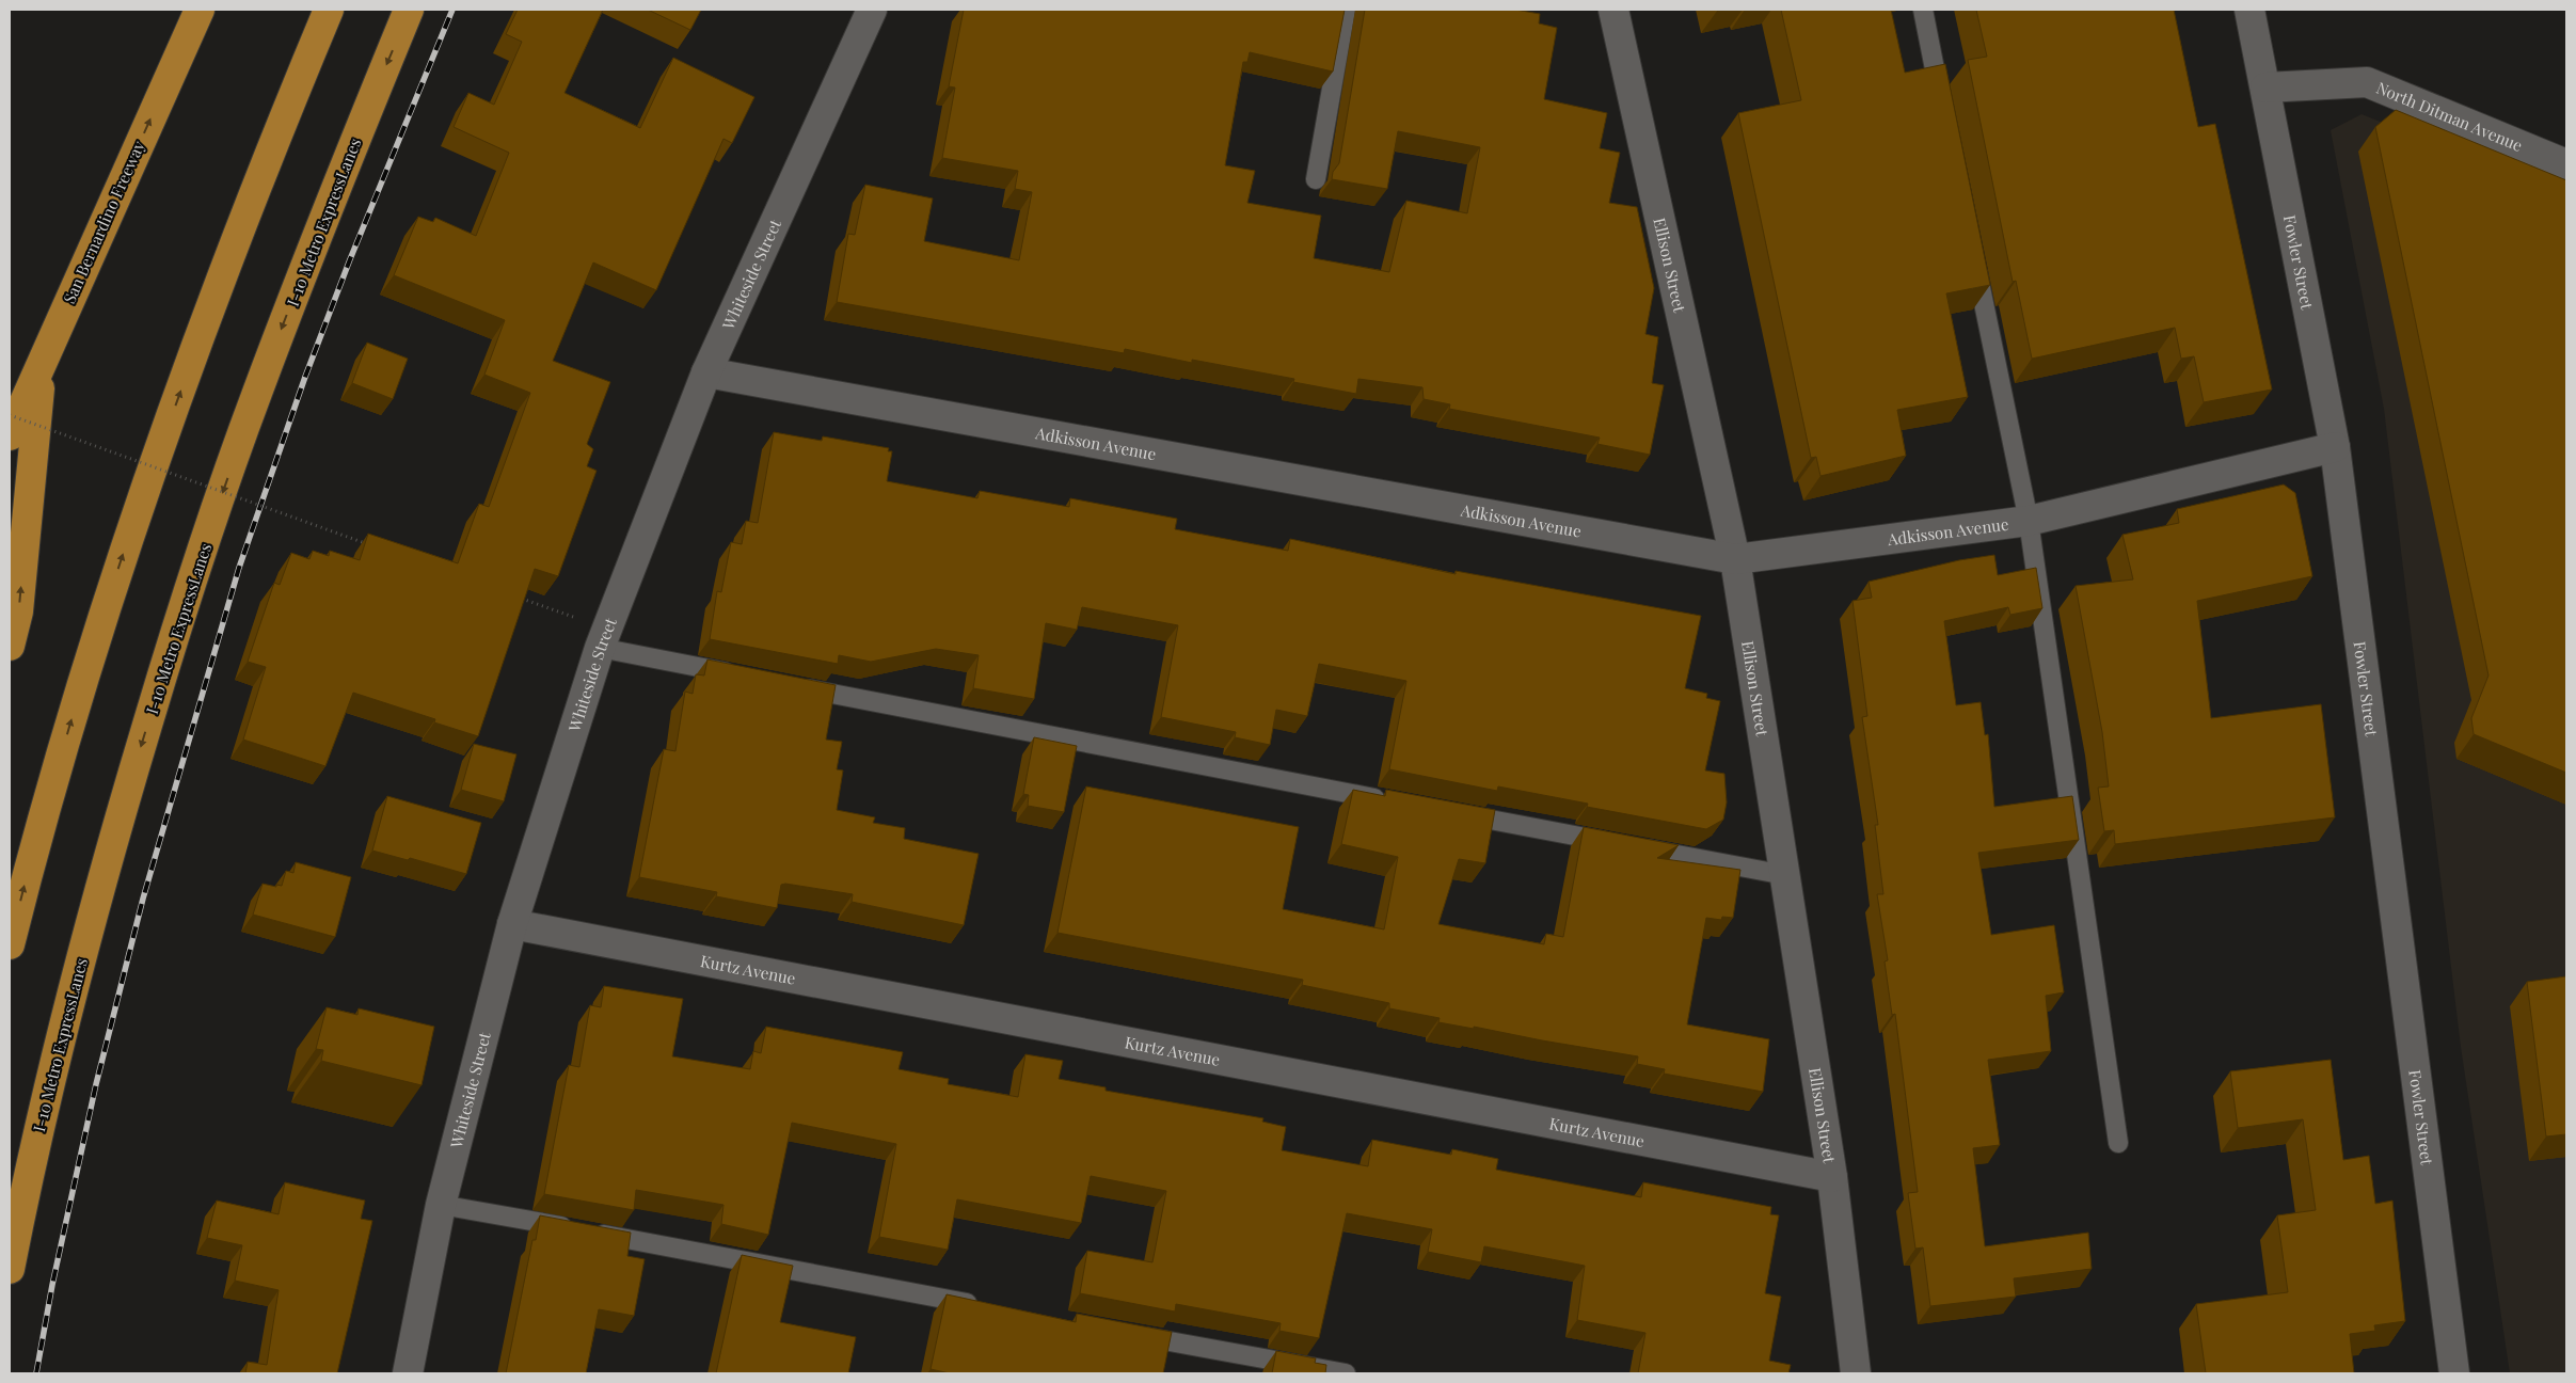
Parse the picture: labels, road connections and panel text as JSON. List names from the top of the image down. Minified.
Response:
{"streets":{"highway":["San Bernardino Freeway","I-10 Metro ExpressLanes"],"street":["North Ditman Avenue","Fowler Street","Ellison Street","Whiteside Street","Adkisson Avenue","Kurtz Avenue"]},"crossings":[["North Ditman Avenue","Fowler Street"],["Fowler Street","Adkisson Avenue"],["Ellison Street","Adkisson Avenue"],["Ellison Street","Kurtz Avenue"],["Whiteside Street","Adkisson Avenue"],["Whiteside Street","Kurtz Avenue"]]}
